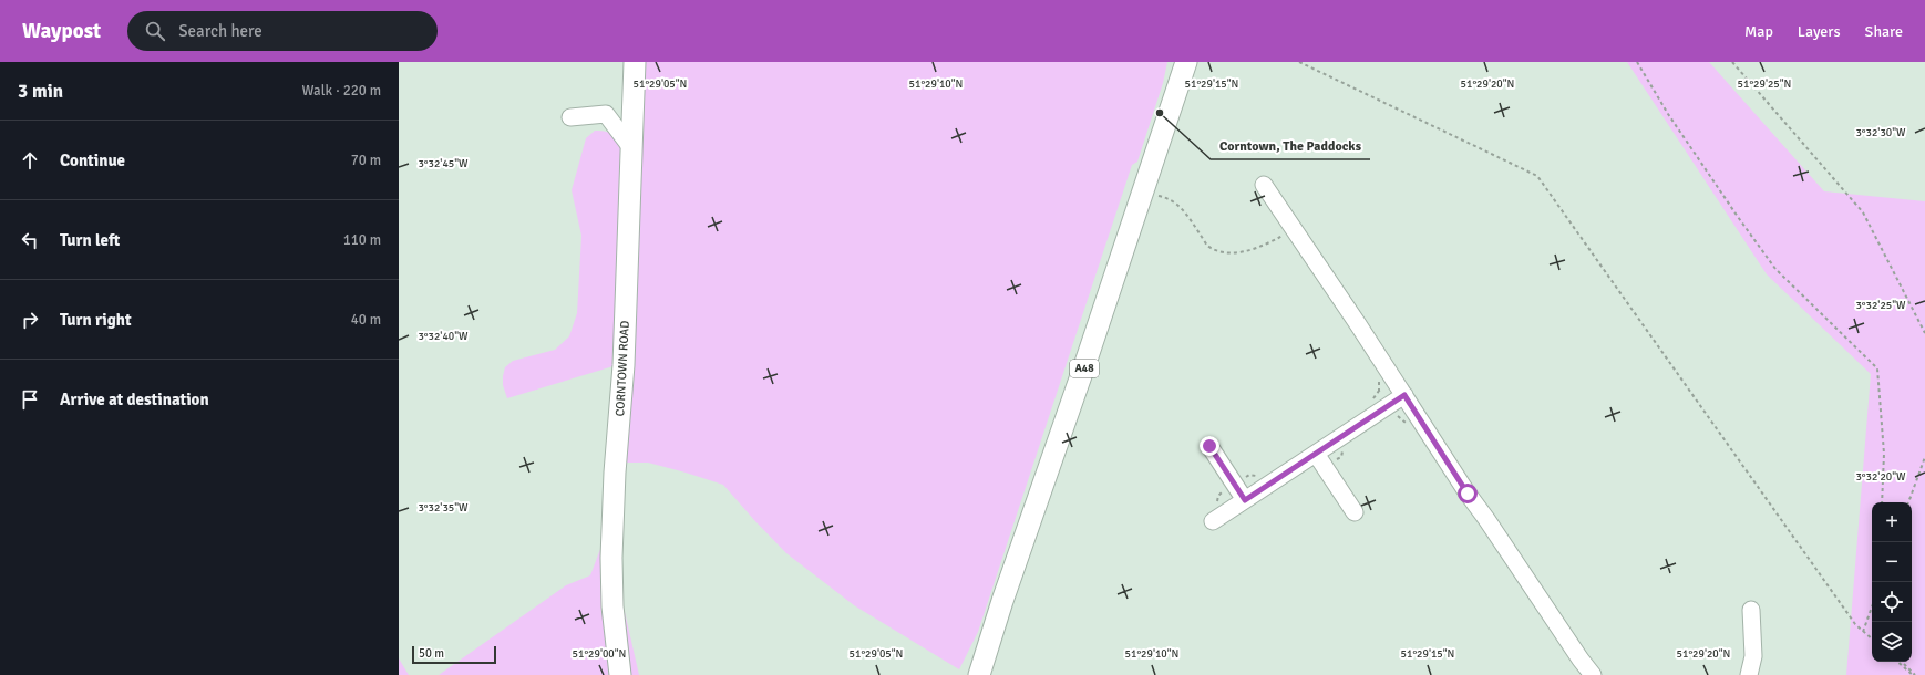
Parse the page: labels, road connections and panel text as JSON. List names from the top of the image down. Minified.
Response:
{"streets":{"main road":["CORNTOWN ROAD","A48"]},"places":["Corntown, The Paddocks"],"scale_bar":"50 m","page":{"header":"Waypost","search":"Search here","nav":["Map","Layers","Share"],"heading":["3 min","Walk · 220 m"],"list":[["Continue","70 m"],["Turn left","110 m"],["Turn right","40 m"],"Arrive at destination"],"map_buttons":["+","−"],"scale":"50 m"},"coordinates":["51°29'05\"N","51°29'10\"N","51°29'15\"N","51°29'20\"N","51°29'25\"N","3°32'30\"W","3°32'45\"W","3°32'25\"W","3°32'40\"W","3°32'20\"W","3°32'35\"W","51°29'00\"N"]}
